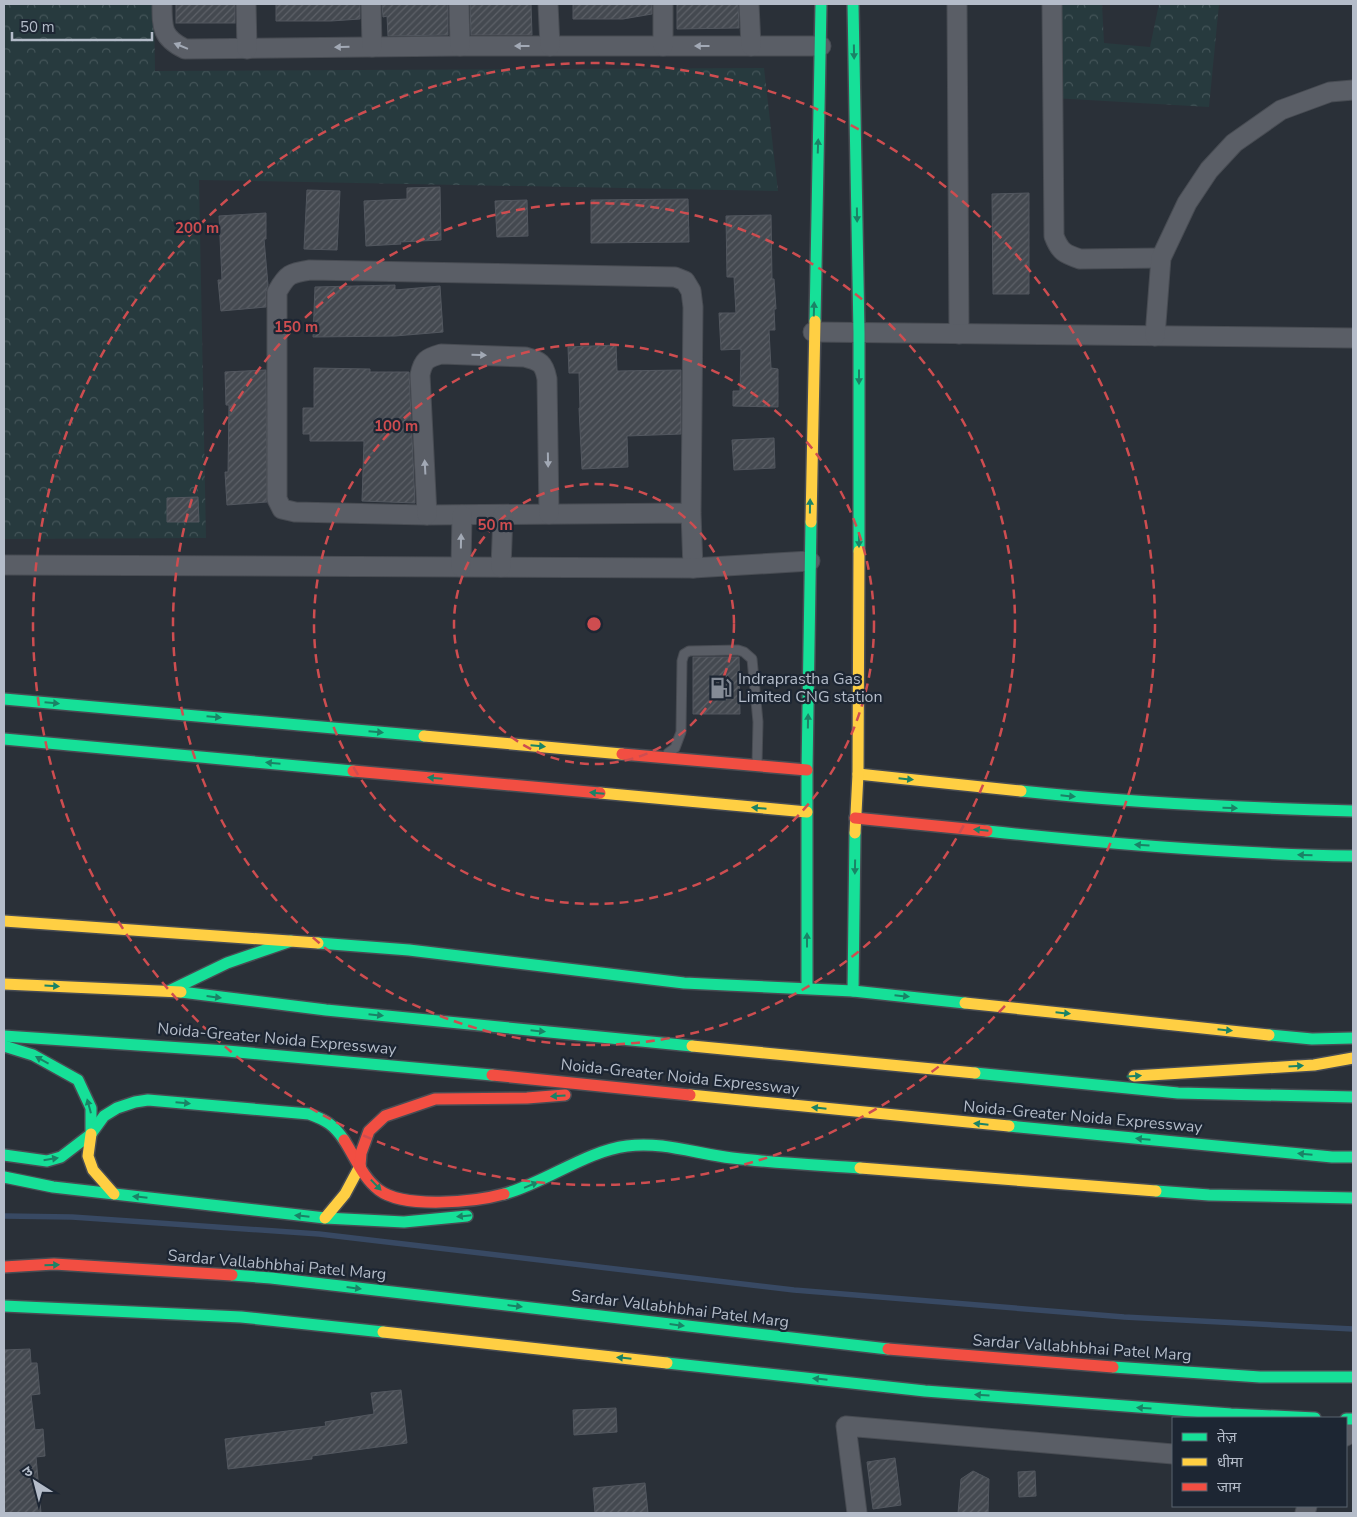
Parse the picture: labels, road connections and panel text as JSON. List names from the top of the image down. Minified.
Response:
{"streets":{"main road":["Noida-Greater Noida Expressway","Sardar Vallabhbhai Patel Marg"]},"places":{"fuel station":["Indraprastha Gas Limited CNG station"]},"legend":["तेज़","धीमा","जाम"],"scale_bar":"50 m","north":"top left","rings":["200 m","150 m","100 m","50 m"]}
